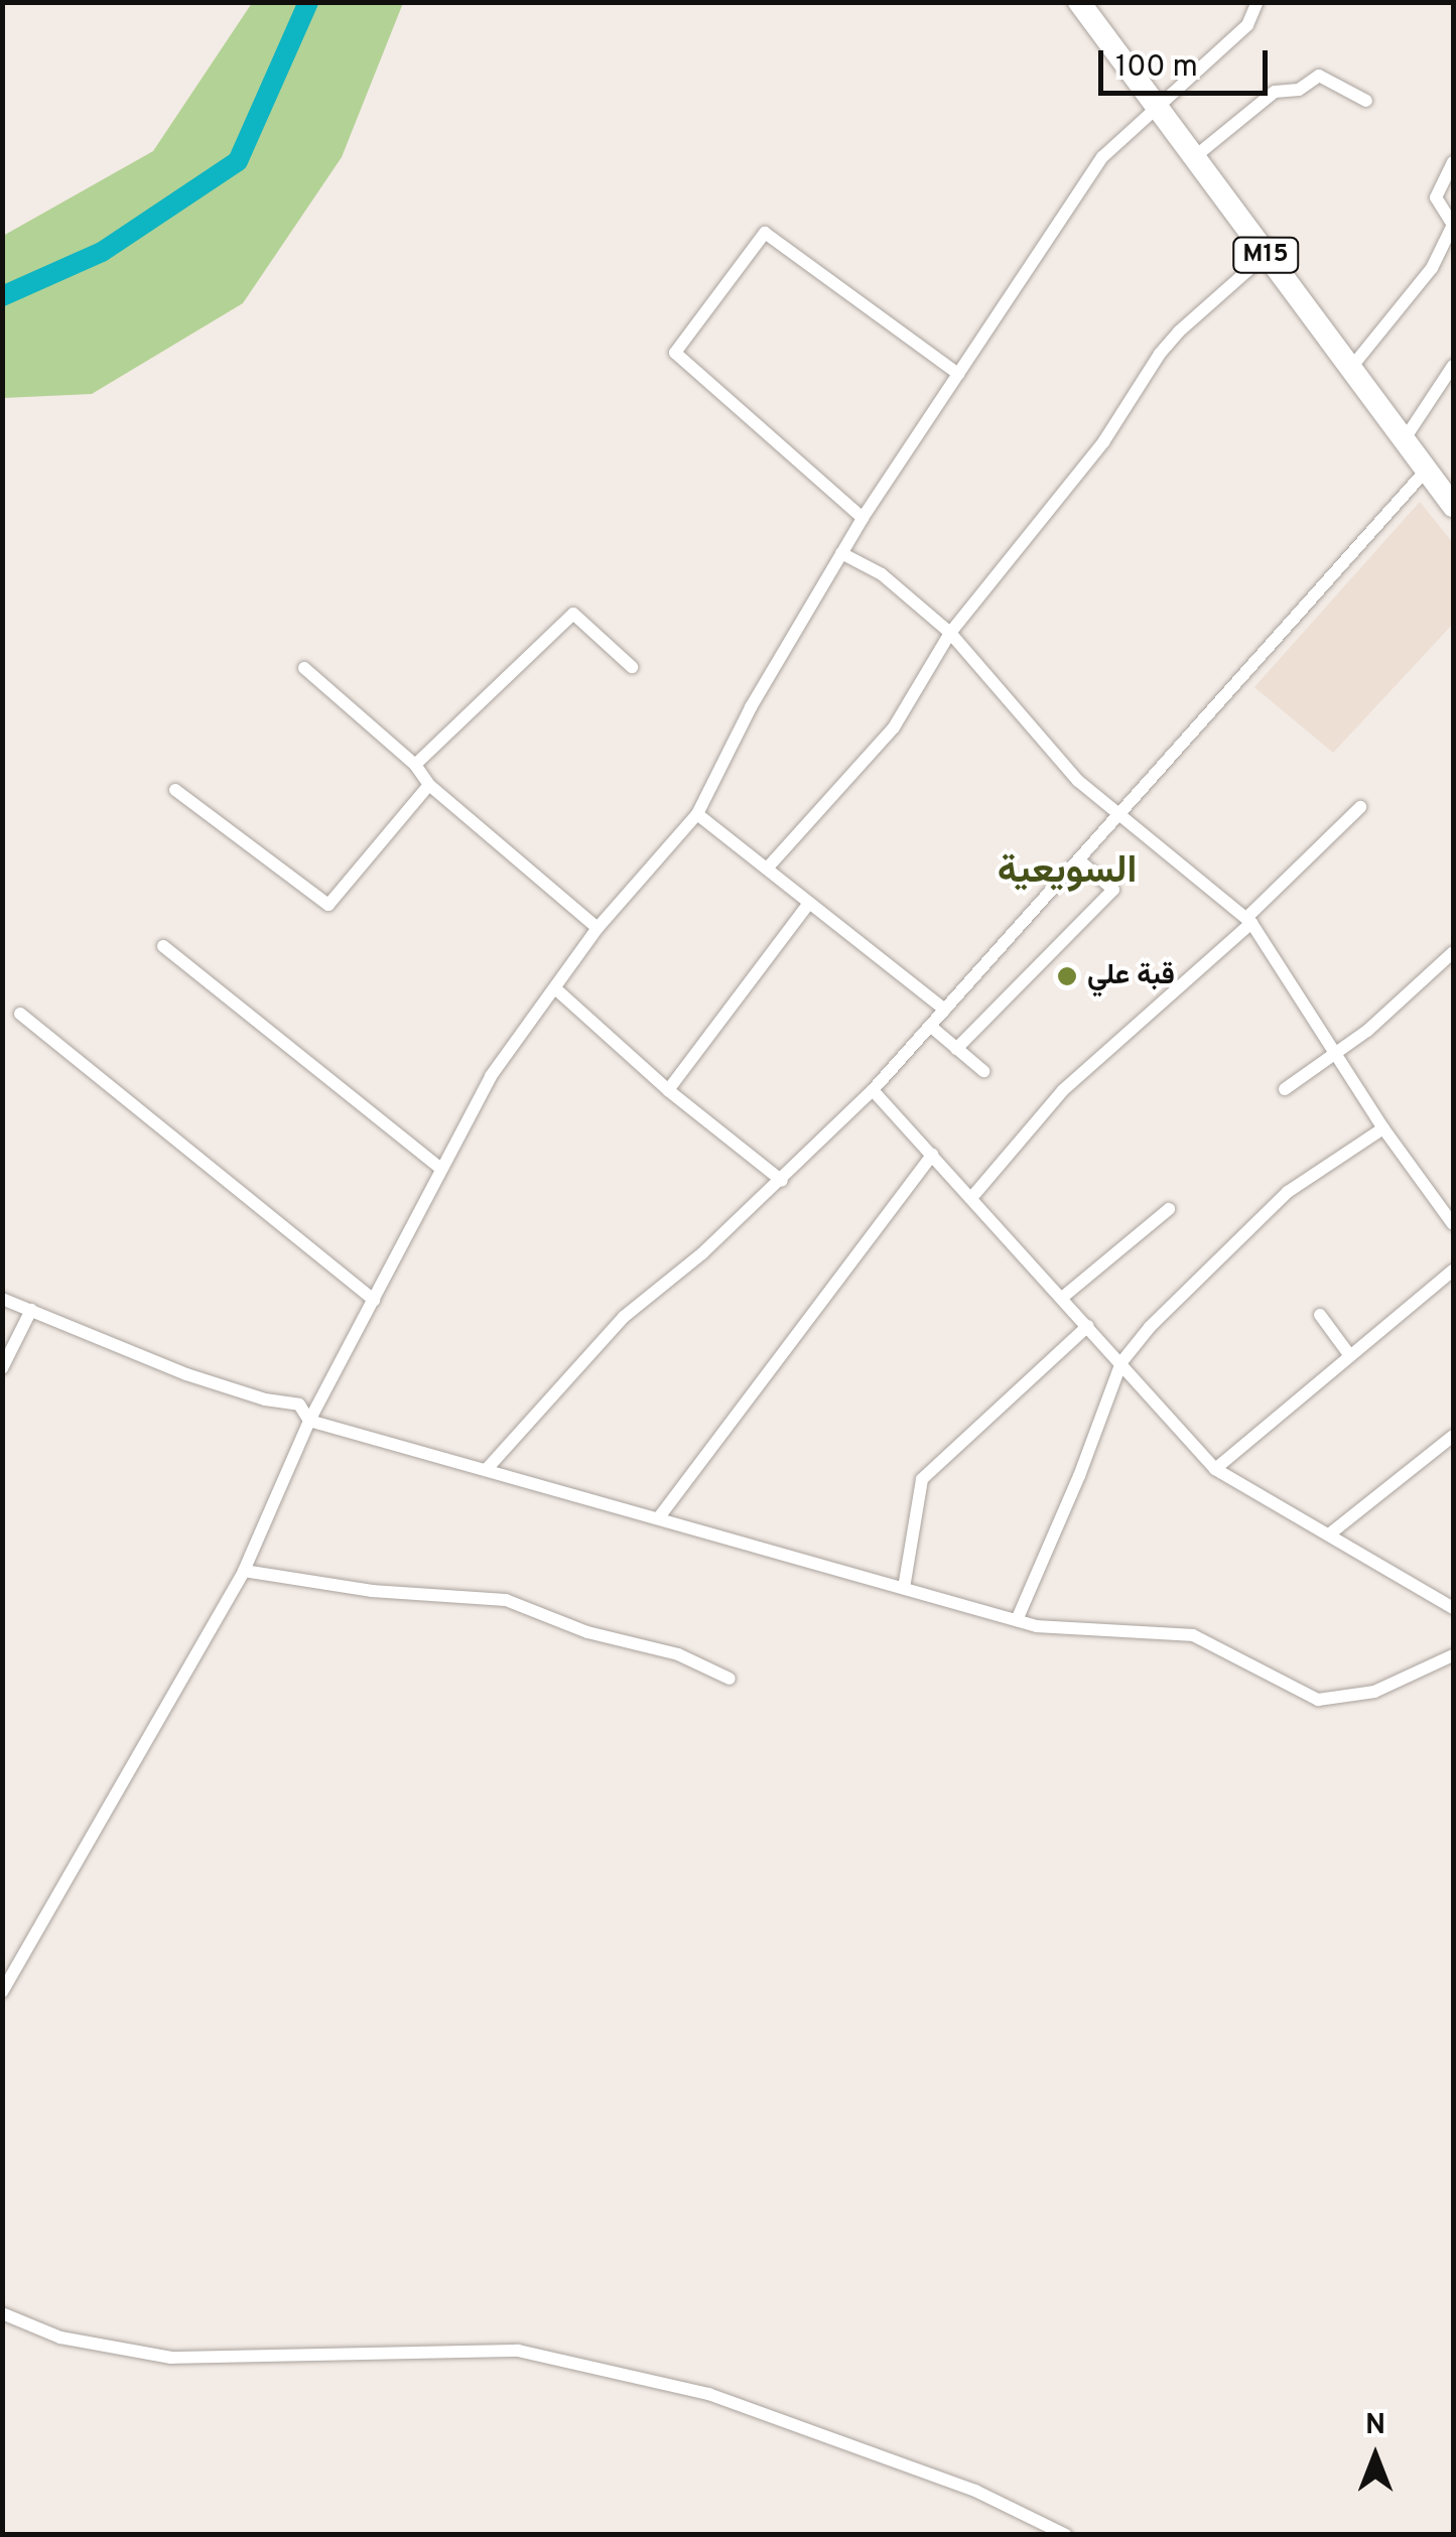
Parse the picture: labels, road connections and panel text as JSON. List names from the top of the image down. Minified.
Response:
{"streets":{"highway":["M15"]},"districts":["السويعية"],"places":["قبة علي"],"scale_bar":"100 m","north":"top"}
